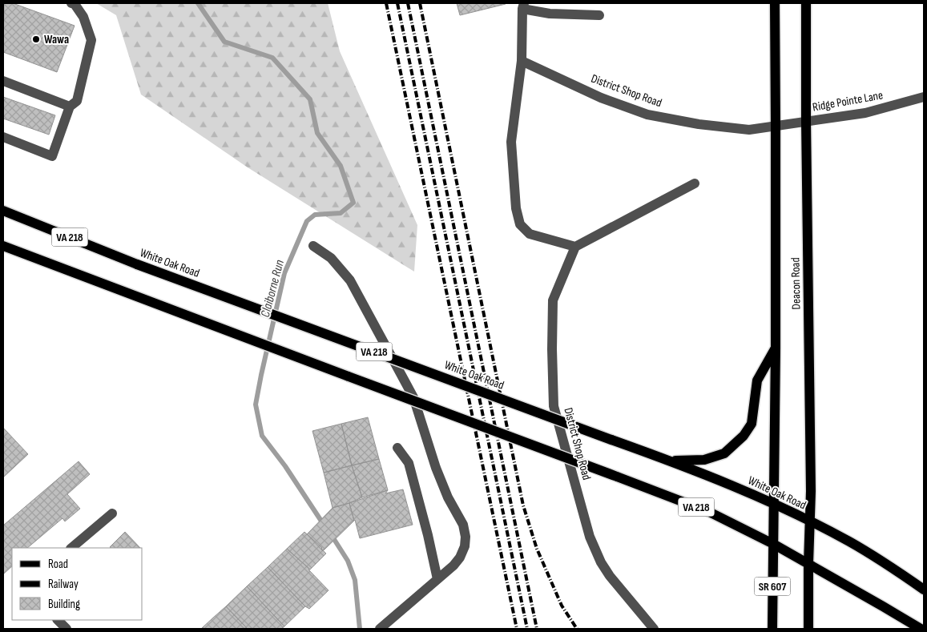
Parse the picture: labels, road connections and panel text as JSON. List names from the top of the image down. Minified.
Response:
{"streets":{"main road":["VA 218","White Oak Road","Deacon Road","SR 607"],"street":["District Shop Road","Ridge Pointe Lane"]},"crossings":[["District Shop Road","Ridge Pointe Lane"],["District Shop Road","Deacon Road"],["Ridge Pointe Lane","Deacon Road"],["VA 218","Deacon Road"],["VA 218","SR 607"],["White Oak Road","Deacon Road"],["Deacon Road","SR 607"]],"water":["Claiborne Run"],"places":["Wawa"],"legend":["Road","Railway","Building"]}
